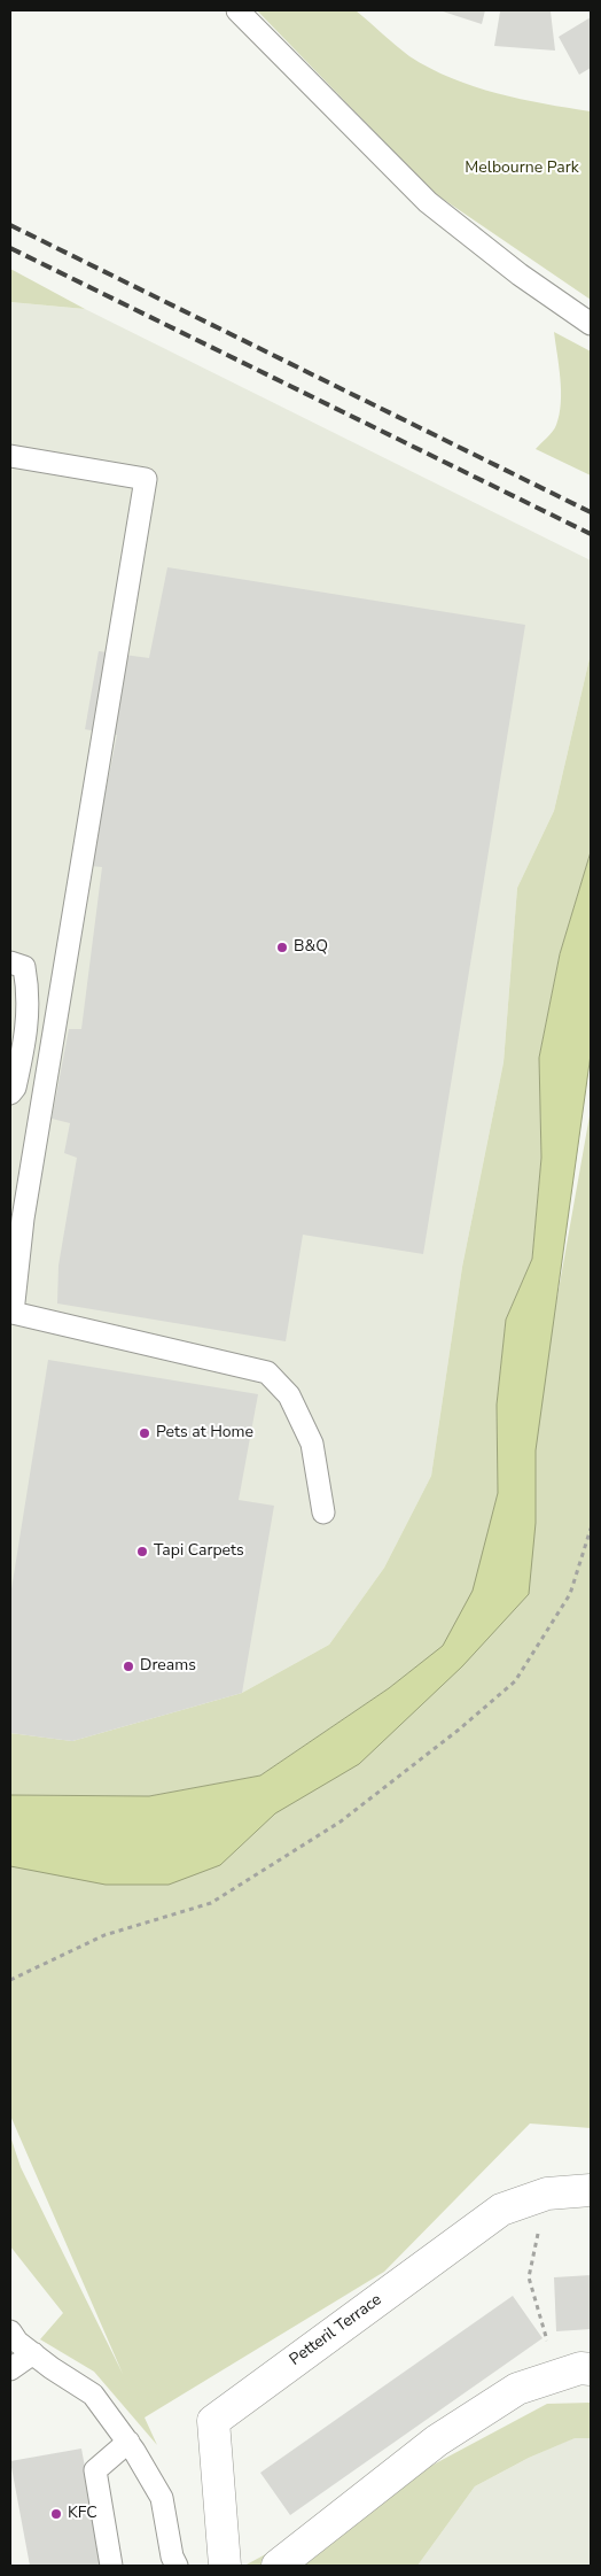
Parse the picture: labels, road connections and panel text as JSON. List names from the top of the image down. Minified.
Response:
{"streets":{"street":["Petteril Terrace"]},"parks":["Melbourne Park"],"places":["B&Q","Pets at Home","Tapi Carpets","Dreams","KFC"]}
